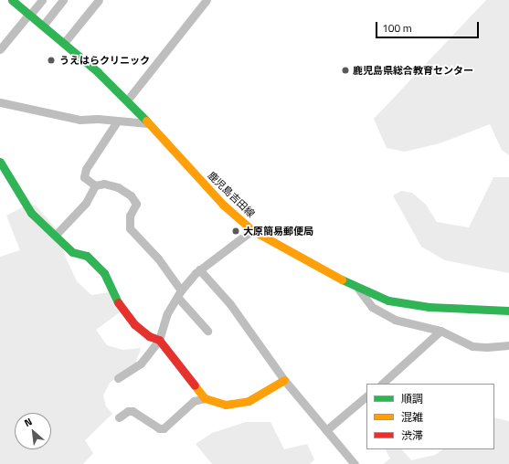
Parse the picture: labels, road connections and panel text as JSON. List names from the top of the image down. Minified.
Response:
{"streets":{"main road":["鹿児島吉田線"]},"places":["うえはらクリニック","鹿児島県総合教育センター","大原簡易郵便局"],"legend":["順調","混雑","渋滞"],"scale_bar":"100 m","north":"top left"}
